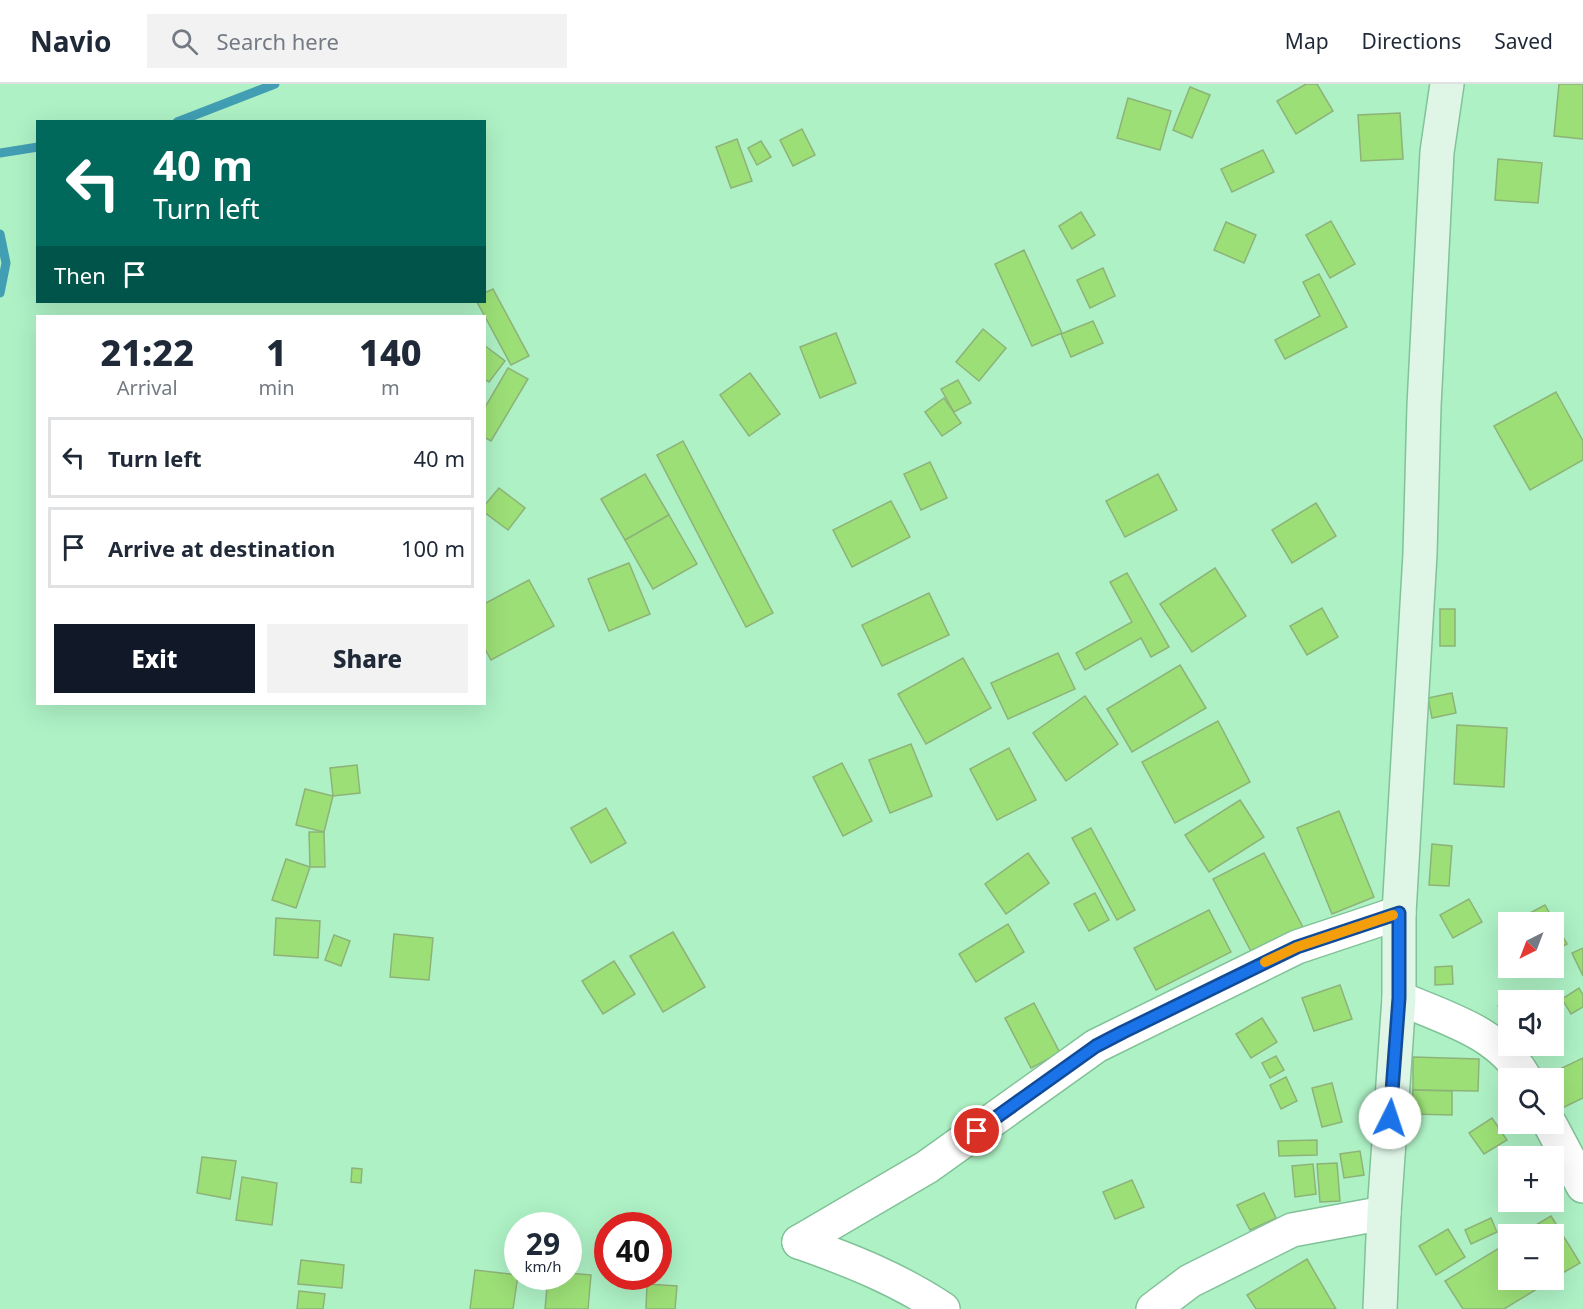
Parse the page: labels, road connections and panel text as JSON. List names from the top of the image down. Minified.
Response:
{"north":"bottom left","page":{"header":"Navio","search":"Search here","nav":["Map","Directions","Saved"],"turn":["40 m","Turn left"],"then":"Then","eta":["21:22","Arrival","1","min","140","m"],"list":[{"name":"Turn left","value":"40 m"},{"name":"Arrive at destination","value":"100 m"}],"buttons":["Exit","Share"],"map_buttons":["+","−"],"speed":"29 km/h","limit":"40"}}
